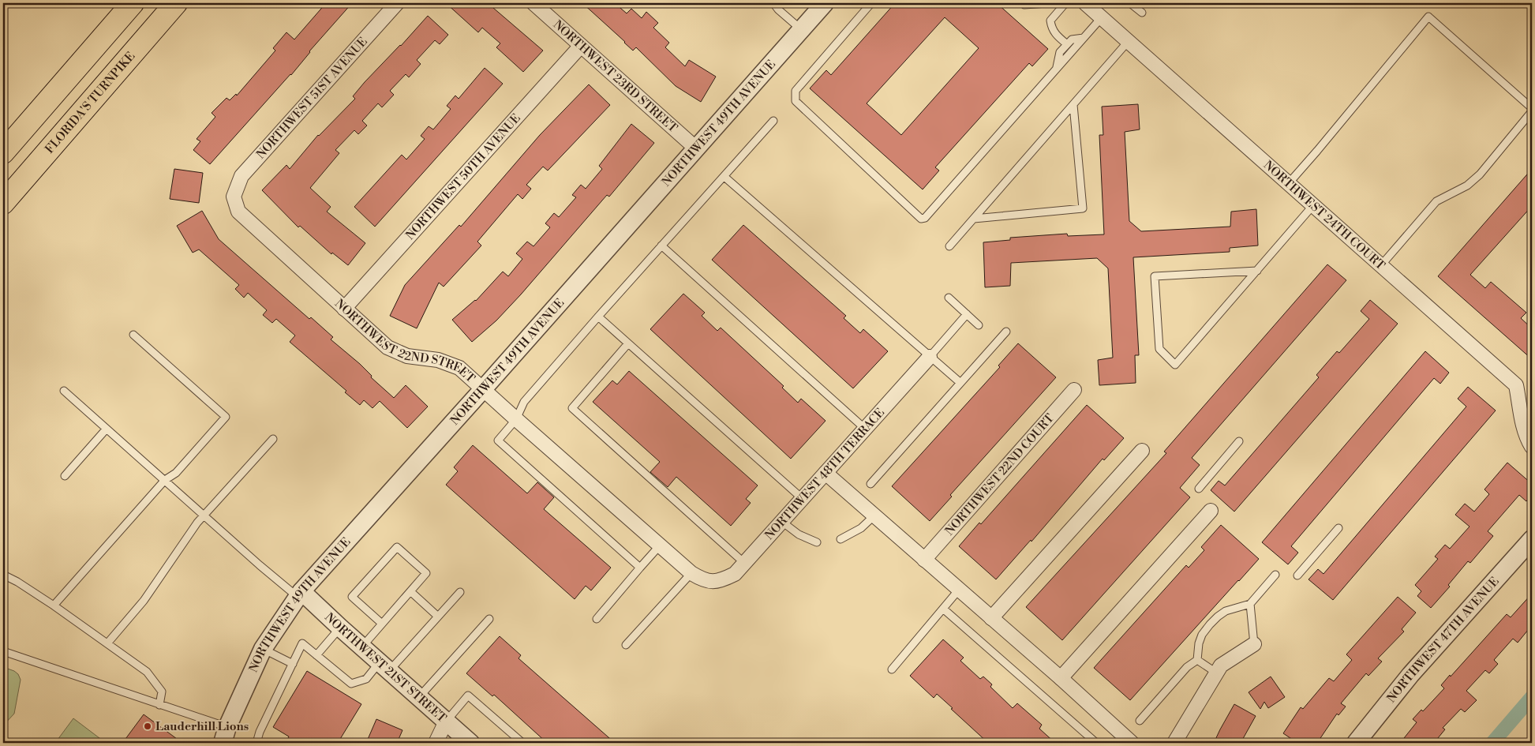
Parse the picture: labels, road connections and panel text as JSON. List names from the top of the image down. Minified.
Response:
{"streets":{"highway":["FLORIDA'S TURNPIKE"],"street":["NORTHWEST 23RD STREET","NORTHWEST 51ST AVENUE","NORTHWEST 49TH AVENUE","NORTHWEST 50TH AVENUE","NORTHWEST 24TH COURT","NORTHWEST 22ND STREET","NORTHWEST 48TH TERRACE","NORTHWEST 22ND COURT","NORTHWEST 47TH AVENUE","NORTHWEST 21ST STREET"]},"crossings":[["NORTHWEST 23RD STREET","NORTHWEST 49TH AVENUE"],["NORTHWEST 23RD STREET","NORTHWEST 50TH AVENUE"],["NORTHWEST 51ST AVENUE","NORTHWEST 22ND STREET"],["NORTHWEST 49TH AVENUE","NORTHWEST 22ND STREET"],["NORTHWEST 49TH AVENUE","NORTHWEST 21ST STREET"],["NORTHWEST 50TH AVENUE","NORTHWEST 22ND STREET"],["NORTHWEST 22ND STREET","NORTHWEST 48TH TERRACE"]],"places":["Lauderhill Lions"]}
